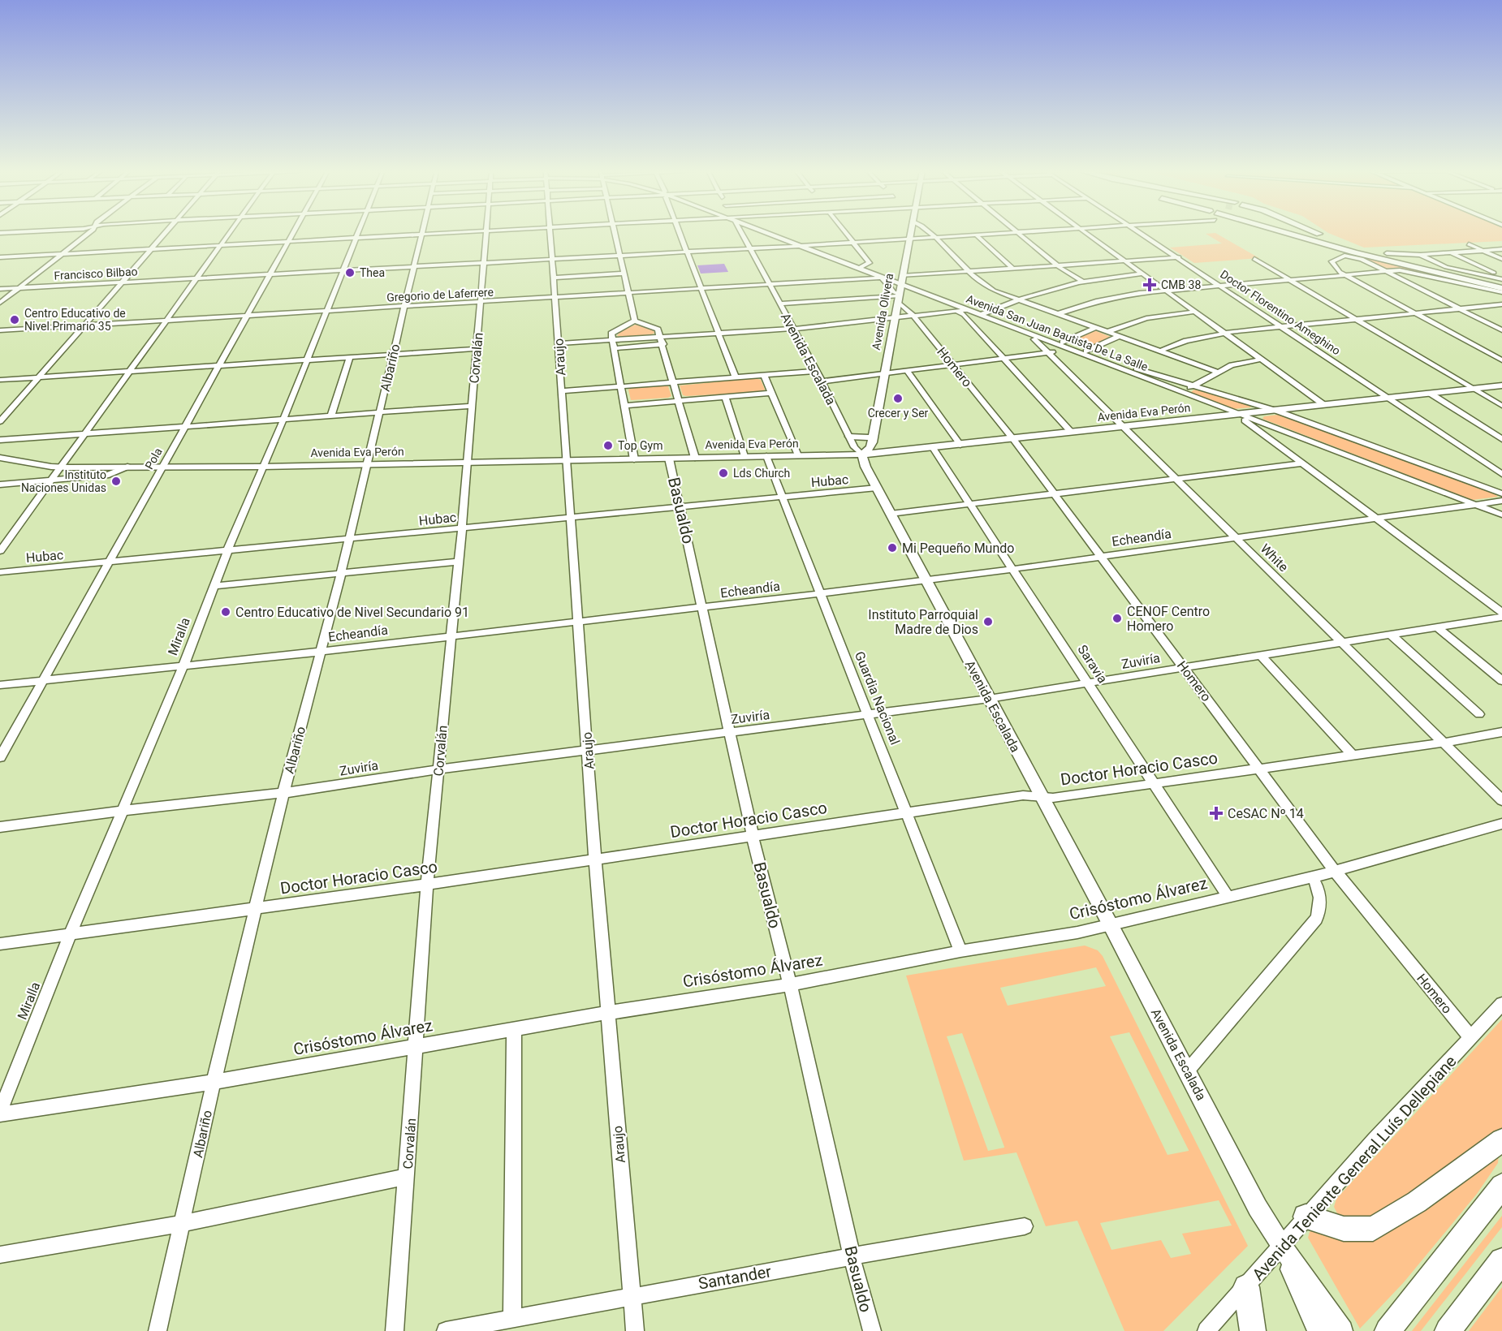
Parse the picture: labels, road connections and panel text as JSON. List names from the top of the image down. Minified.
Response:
{"streets":{"main road":["Avenida Olivera","Avenida Escalada","Avenida Eva Perón"],"street":["Francisco Bilbao","Gregorio de Laferrere","Doctor Florentino Ameghino","Avenida San Juan Bautista De La Salle","Araujo","Corvalán","Homero","Albariño","Pola","Hubac","Basualdo","Echeandía","White","Miralla","Zuviría","Saravia","Guardia Nacional","Doctor Horacio Casco","Crisóstomo Álvarez","Avenida Teniente General Luís Dellepiane","Santander"]},"crossings":[["Francisco Bilbao","Avenida Olivera"],["Francisco Bilbao","Avenida San Juan Bautista De La Salle"],["Francisco Bilbao","Araujo"],["Francisco Bilbao","Corvalán"],["Francisco Bilbao","Avenida Escalada"],["Francisco Bilbao","Albariño"],["Francisco Bilbao","Pola"],["Francisco Bilbao","Miralla"],["Gregorio de Laferrere","Avenida San Juan Bautista De La Salle"],["Gregorio de Laferrere","Araujo"],["Gregorio de Laferrere","Corvalán"],["Gregorio de Laferrere","Avenida Escalada"],["Gregorio de Laferrere","Homero"],["Gregorio de Laferrere","Albariño"],["Gregorio de Laferrere","Pola"],["Gregorio de Laferrere","Miralla"],["Avenida Olivera","Avenida San Juan Bautista De La Salle"],["Avenida Olivera","Avenida Escalada"],["Avenida Olivera","Homero"],["Avenida Olivera","Avenida Eva Perón"],["Doctor Florentino Ameghino","Avenida Eva Perón"],["Avenida San Juan Bautista De La Salle","Homero"],["Avenida San Juan Bautista De La Salle","Avenida Eva Perón"],["Avenida San Juan Bautista De La Salle","Echeandía"],["Avenida San Juan Bautista De La Salle","White"],["Araujo","Avenida Eva Perón"],["Araujo","Hubac"],["Araujo","Echeandía"],["Araujo","Zuviría"],["Araujo","Doctor Horacio Casco"],["Araujo","Crisóstomo Álvarez"],["Araujo","Santander"],["Corvalán","Avenida Eva Perón"],["Corvalán","Hubac"],["Corvalán","Echeandía"],["Corvalán","Zuviría"],["Corvalán","Doctor Horacio Casco"],["Corvalán","Crisóstomo Álvarez"],["Avenida Escalada","Avenida Eva Perón"],["Avenida Escalada","Hubac"],["Avenida Escalada","Echeandía"],["Avenida Escalada","Zuviría"],["Avenida Escalada","Doctor Horacio Casco"],["Avenida Escalada","Crisóstomo Álvarez"],["Avenida Escalada","Avenida Teniente General Luís Dellepiane"],["Homero","Avenida Eva Perón"],["Homero","Echeandía"],["Homero","Zuviría"],["Homero","Doctor Horacio Casco"],["Homero","Crisóstomo Álvarez"],["Homero","Avenida Teniente General Luís Dellepiane"],["Albariño","Avenida Eva Perón"],["Albariño","Hubac"],["Albariño","Echeandía"],["Albariño","Zuviría"],["Albariño","Doctor Horacio Casco"],["Albariño","Crisóstomo Álvarez"],["Avenida Eva Perón","Pola"],["Avenida Eva Perón","Basualdo"],["Avenida Eva Perón","White"],["Avenida Eva Perón","Miralla"],["Avenida Eva Perón","Saravia"],["Avenida Eva Perón","Guardia Nacional"],["Pola","Hubac"],["Pola","Echeandía"],["Hubac","Basualdo"],["Hubac","Miralla"],["Hubac","Guardia Nacional"],["Basualdo","Echeandía"],["Basualdo","Zuviría"],["Basualdo","Doctor Horacio Casco"],["Basualdo","Crisóstomo Álvarez"],["Basualdo","Santander"],["Echeandía","White"],["Echeandía","Miralla"],["Echeandía","Saravia"],["Echeandía","Guardia Nacional"],["White","Zuviría"],["White","Doctor Horacio Casco"],["Miralla","Zuviría"],["Miralla","Doctor Horacio Casco"],["Miralla","Crisóstomo Álvarez"],["Zuviría","Saravia"],["Zuviría","Guardia Nacional"],["Saravia","Doctor Horacio Casco"],["Saravia","Crisóstomo Álvarez"],["Guardia Nacional","Doctor Horacio Casco"],["Guardia Nacional","Crisóstomo Álvarez"]],"places":{"other":["Thea","Centro Educativo de Nivel Primario 35","Crecer y Ser","Top Gym","Lds Church","Instituto Naciones Unidas","Mi Pequeño Mundo","Centro Educativo de Nivel Secundario 91","CENOF Centro Homero","Instituto Parroquial Madre de Dios"],"health":["CMB 38","CeSAC Nº 14"]}}
